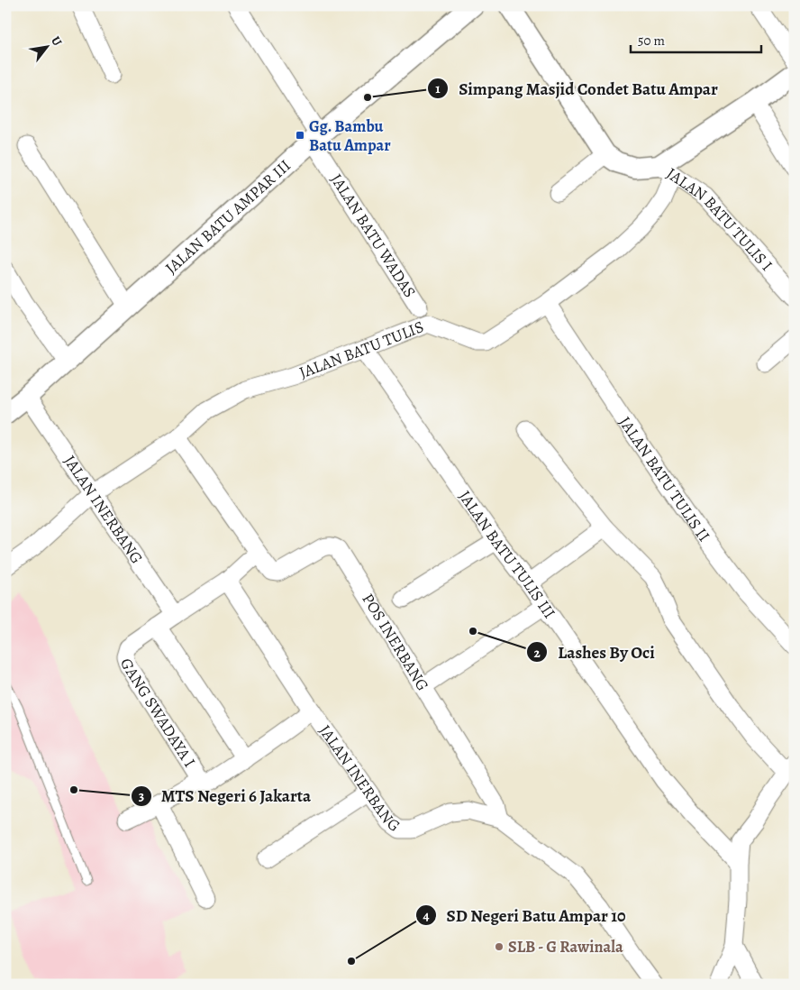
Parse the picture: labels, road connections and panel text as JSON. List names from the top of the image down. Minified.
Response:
{"streets":{"street":["JALAN BATU AMPAR III","JALAN BATU TULIS I","JALAN BATU WADAS","JALAN BATU TULIS","JALAN BATU TULIS II","JALAN INERBANG","JALAN BATU TULIS III","POS INERBANG","GANG SWADAYA I"]},"crossings":[["JALAN BATU AMPAR III","JALAN BATU WADAS"],["JALAN BATU AMPAR III","JALAN INERBANG"],["JALAN BATU TULIS I","JALAN BATU TULIS"],["JALAN BATU TULIS","JALAN BATU TULIS II"],["JALAN BATU TULIS","JALAN INERBANG"],["JALAN BATU TULIS","JALAN BATU TULIS III"],["JALAN INERBANG","POS INERBANG"],["JALAN INERBANG","GANG SWADAYA I"]],"places":{"other":["Simpang Masjid Condet Batu Ampar","Lashes By Oci","MTS Negeri 6 Jakarta","SLB - G Rawinala","SD Negeri Batu Ampar 10"],"transit":["Gg. Bambu Batu Ampar"]},"scale_bar":"50 m","north":"top right"}
